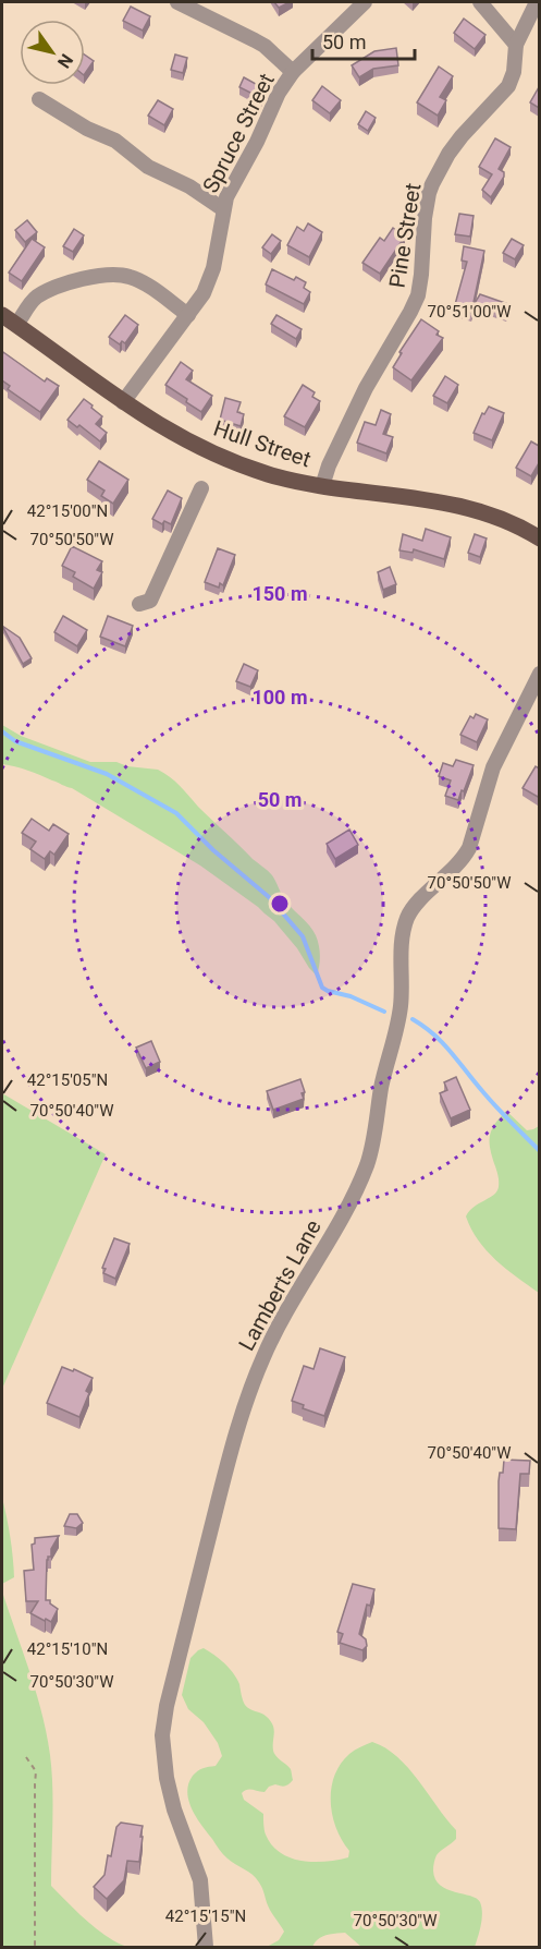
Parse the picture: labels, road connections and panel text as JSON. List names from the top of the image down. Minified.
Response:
{"streets":{"main road":["Hull Street"],"street":["Spruce Street","Pine Street","Lamberts Lane"]},"crossings":[["Spruce Street","Hull Street"],["Pine Street","Hull Street"]],"scale_bar":"50 m","north":"bottom right","coordinates":["70°51'00\"W","42°15'00\"N","70°50'50\"W","42°15'05\"N","70°50'40\"W","42°15'10\"N","70°50'30\"W","42°15'15\"N"],"rings":["150 m","100 m","50 m"]}
